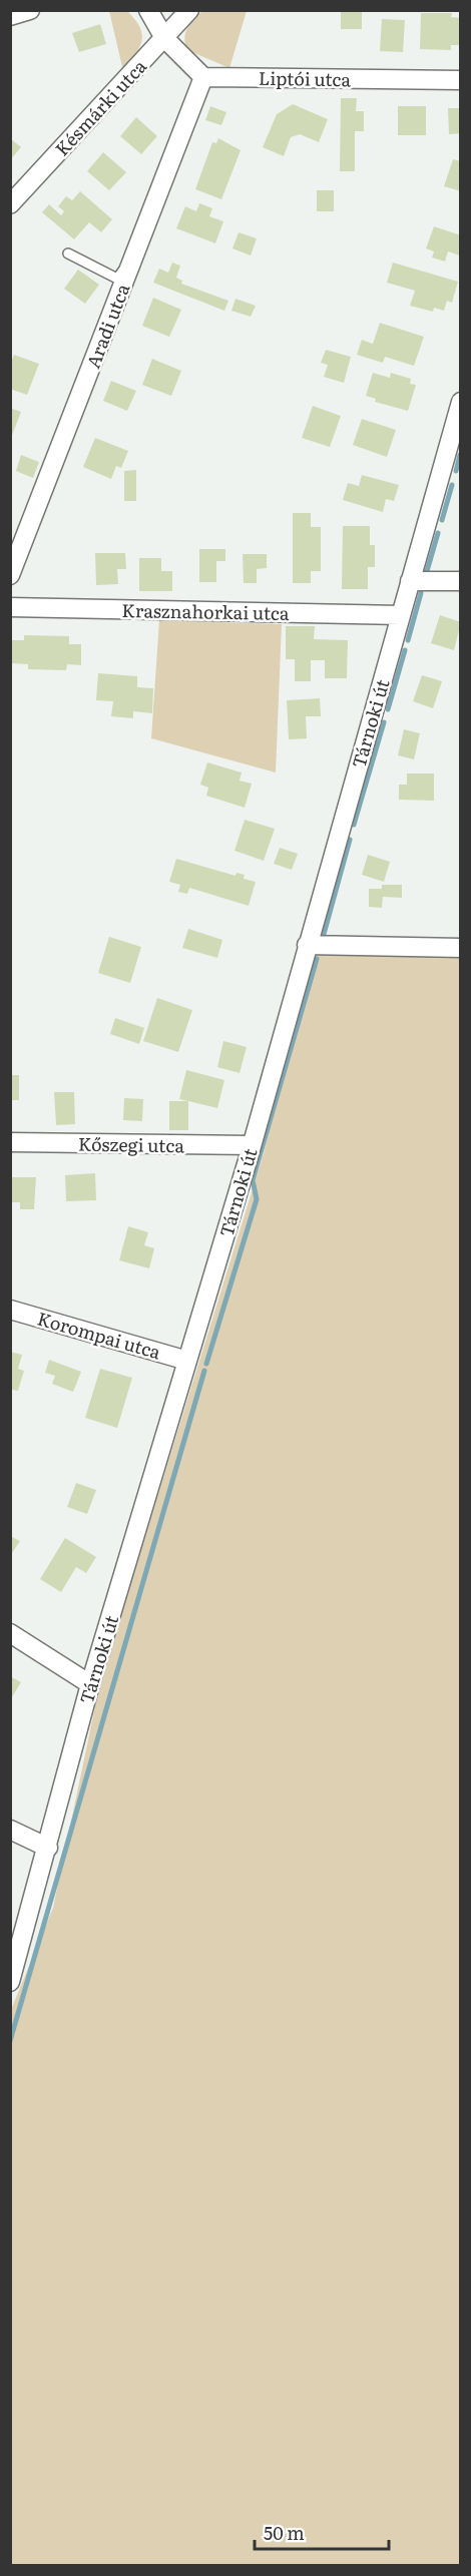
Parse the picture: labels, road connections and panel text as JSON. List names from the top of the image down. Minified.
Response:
{"streets":{"street":["Liptói utca","Késmárki utca","Aradi utca","Krasznahorkai utca","Tárnoki út","Kőszegi utca","Korompai utca"]},"crossings":[["Liptói utca","Aradi utca"],["Krasznahorkai utca","Tárnoki út"],["Tárnoki út","Kőszegi utca"],["Tárnoki út","Korompai utca"]],"scale_bar":"50 m"}
